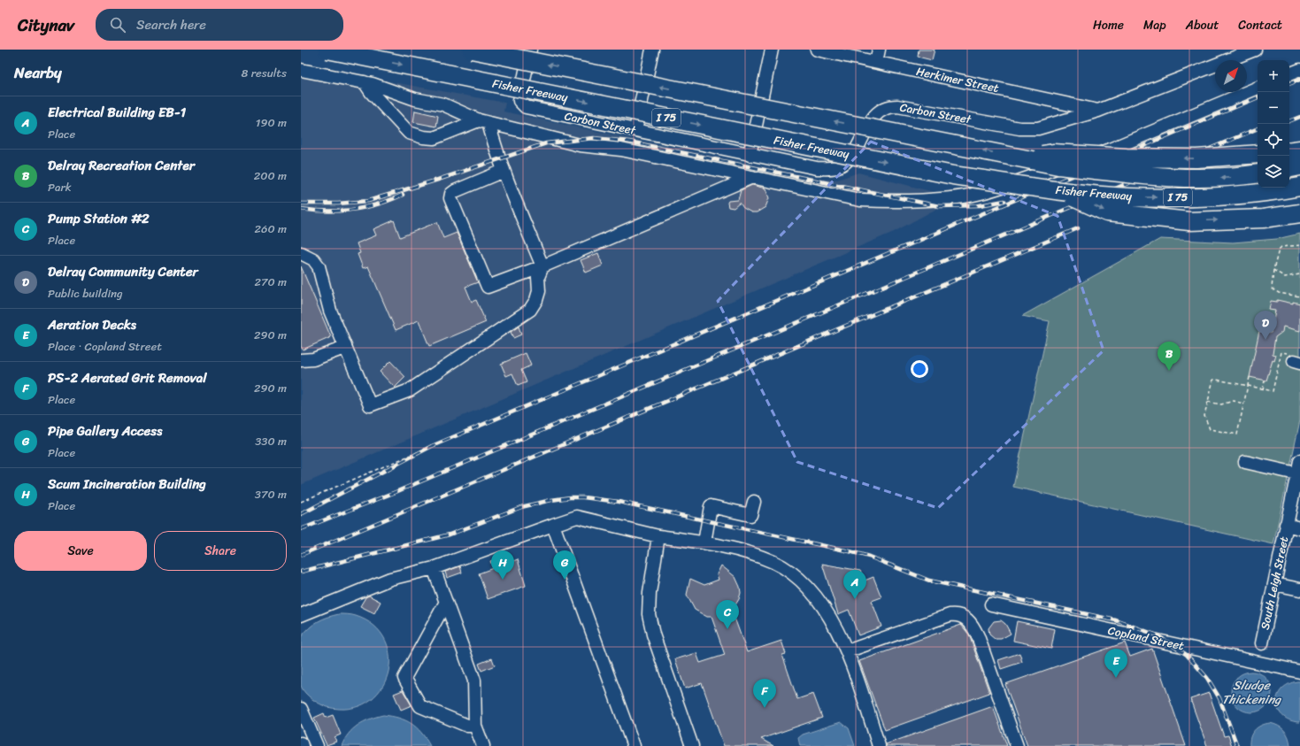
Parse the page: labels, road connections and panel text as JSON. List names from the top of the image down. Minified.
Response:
{"streets":{"highway":["Fisher Freeway","I 75"],"street":["Herkimer Street","Carbon Street","South Leigh Street","Copland Street"]},"crossings":[["Herkimer Street","Carbon Street"]],"water":["Sludge Thickening"],"north":"top right","page":{"header":"Citynav","search":"Search here","nav":["Home","Map","About","Contact"],"heading":["Nearby","8 results"],"map_buttons":["+","−"],"list":[{"mark":"A","name":"Electrical Building EB-1","note":"Place","value":"190 m"},{"mark":"B","name":"Delray Recreation Center","note":"Park","value":"200 m"},{"mark":"C","name":"Pump Station #2","note":"Place","value":"260 m"},{"mark":"D","name":"Delray Community Center","note":"Public building","value":"270 m"},{"mark":"E","name":"Aeration Decks","note":"Place · Copland Street","value":"290 m"},{"mark":"F","name":"PS-2 Aerated Grit Removal","note":"Place","value":"290 m"},{"mark":"G","name":"Pipe Gallery Access","note":"Place","value":"330 m"},{"mark":"H","name":"Scum Incineration Building","note":"Place","value":"370 m"}],"pins":["D","B","G","H","A","C","E","F"],"buttons":["Save","Share"]}}
